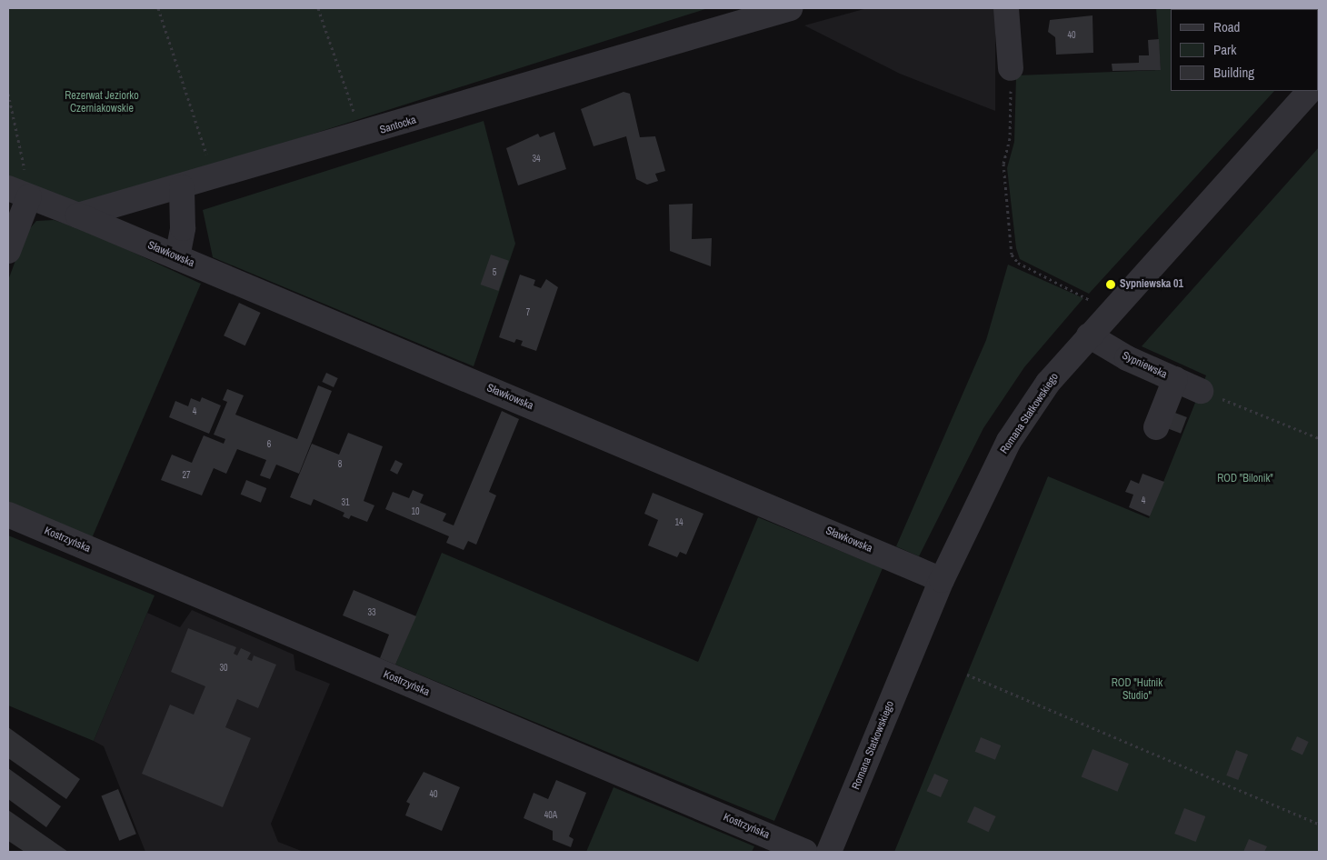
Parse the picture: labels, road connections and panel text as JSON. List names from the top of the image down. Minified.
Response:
{"streets":{"street":["Santocka","Sławkowska","Sypniewska","Romana Statkowskiego","Kostrzyńska"]},"crossings":[["Santocka","Sławkowska"],["Sławkowska","Romana Statkowskiego"],["Sypniewska","Romana Statkowskiego"]],"parks":["Rezerwat Jeziorko Czerniakowskie","ROD \"Bilonik\"","ROD \"Hutnik Studio\""],"places":["Sypniewska 01"],"house_numbers":["40","34","5","7","4","6","8","27","4","31","10","14","33","30","40","40A"],"legend":["Road","Park","Building"]}
